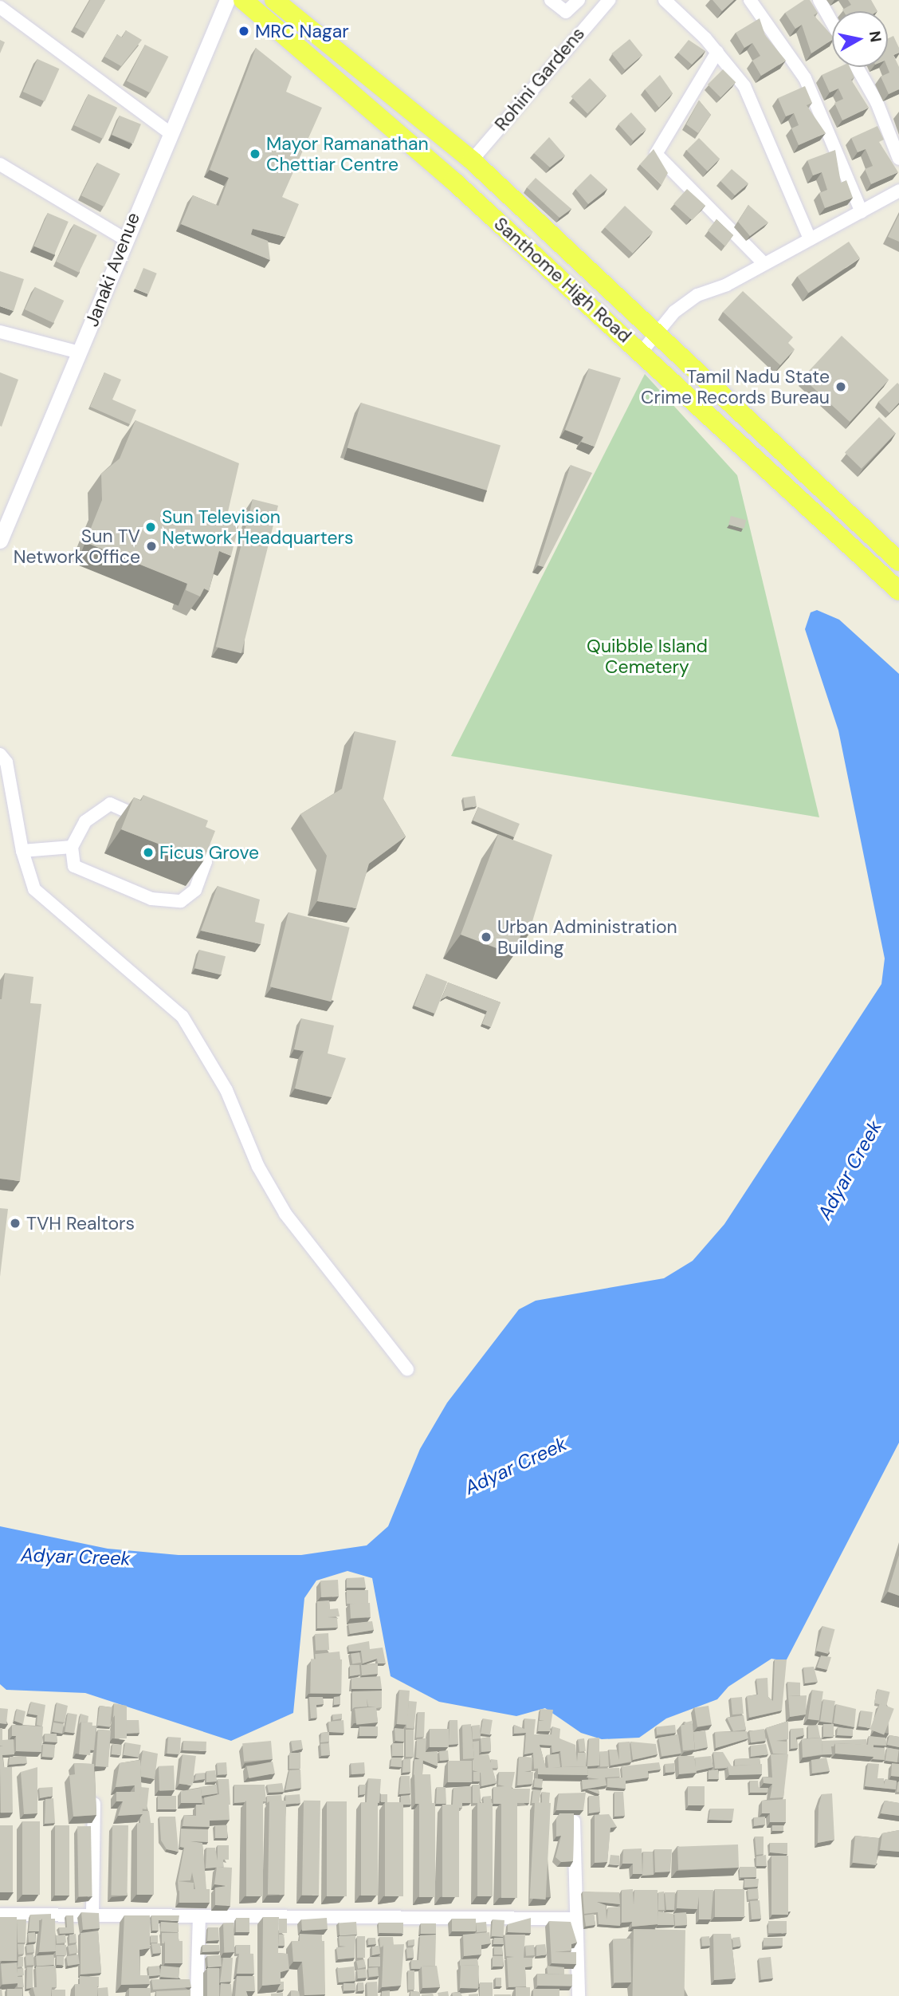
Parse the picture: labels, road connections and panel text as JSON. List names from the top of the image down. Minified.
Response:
{"streets":{"main road":["Santhome High Road"],"street":["Rohini Gardens","Janaki Avenue"]},"crossings":[["Rohini Gardens","Santhome High Road"]],"water":["Adyar Creek"],"parks":["Quibble Island Cemetery"],"places":["MRC Nagar","Mayor Ramanathan Chettiar Centre","Tamil Nadu State Crime Records Bureau","Sun Television Network Headquarters","Sun TV Network Office","Ficus Grove","Urban Administration Building","TVH Realtors"],"north":"right"}
